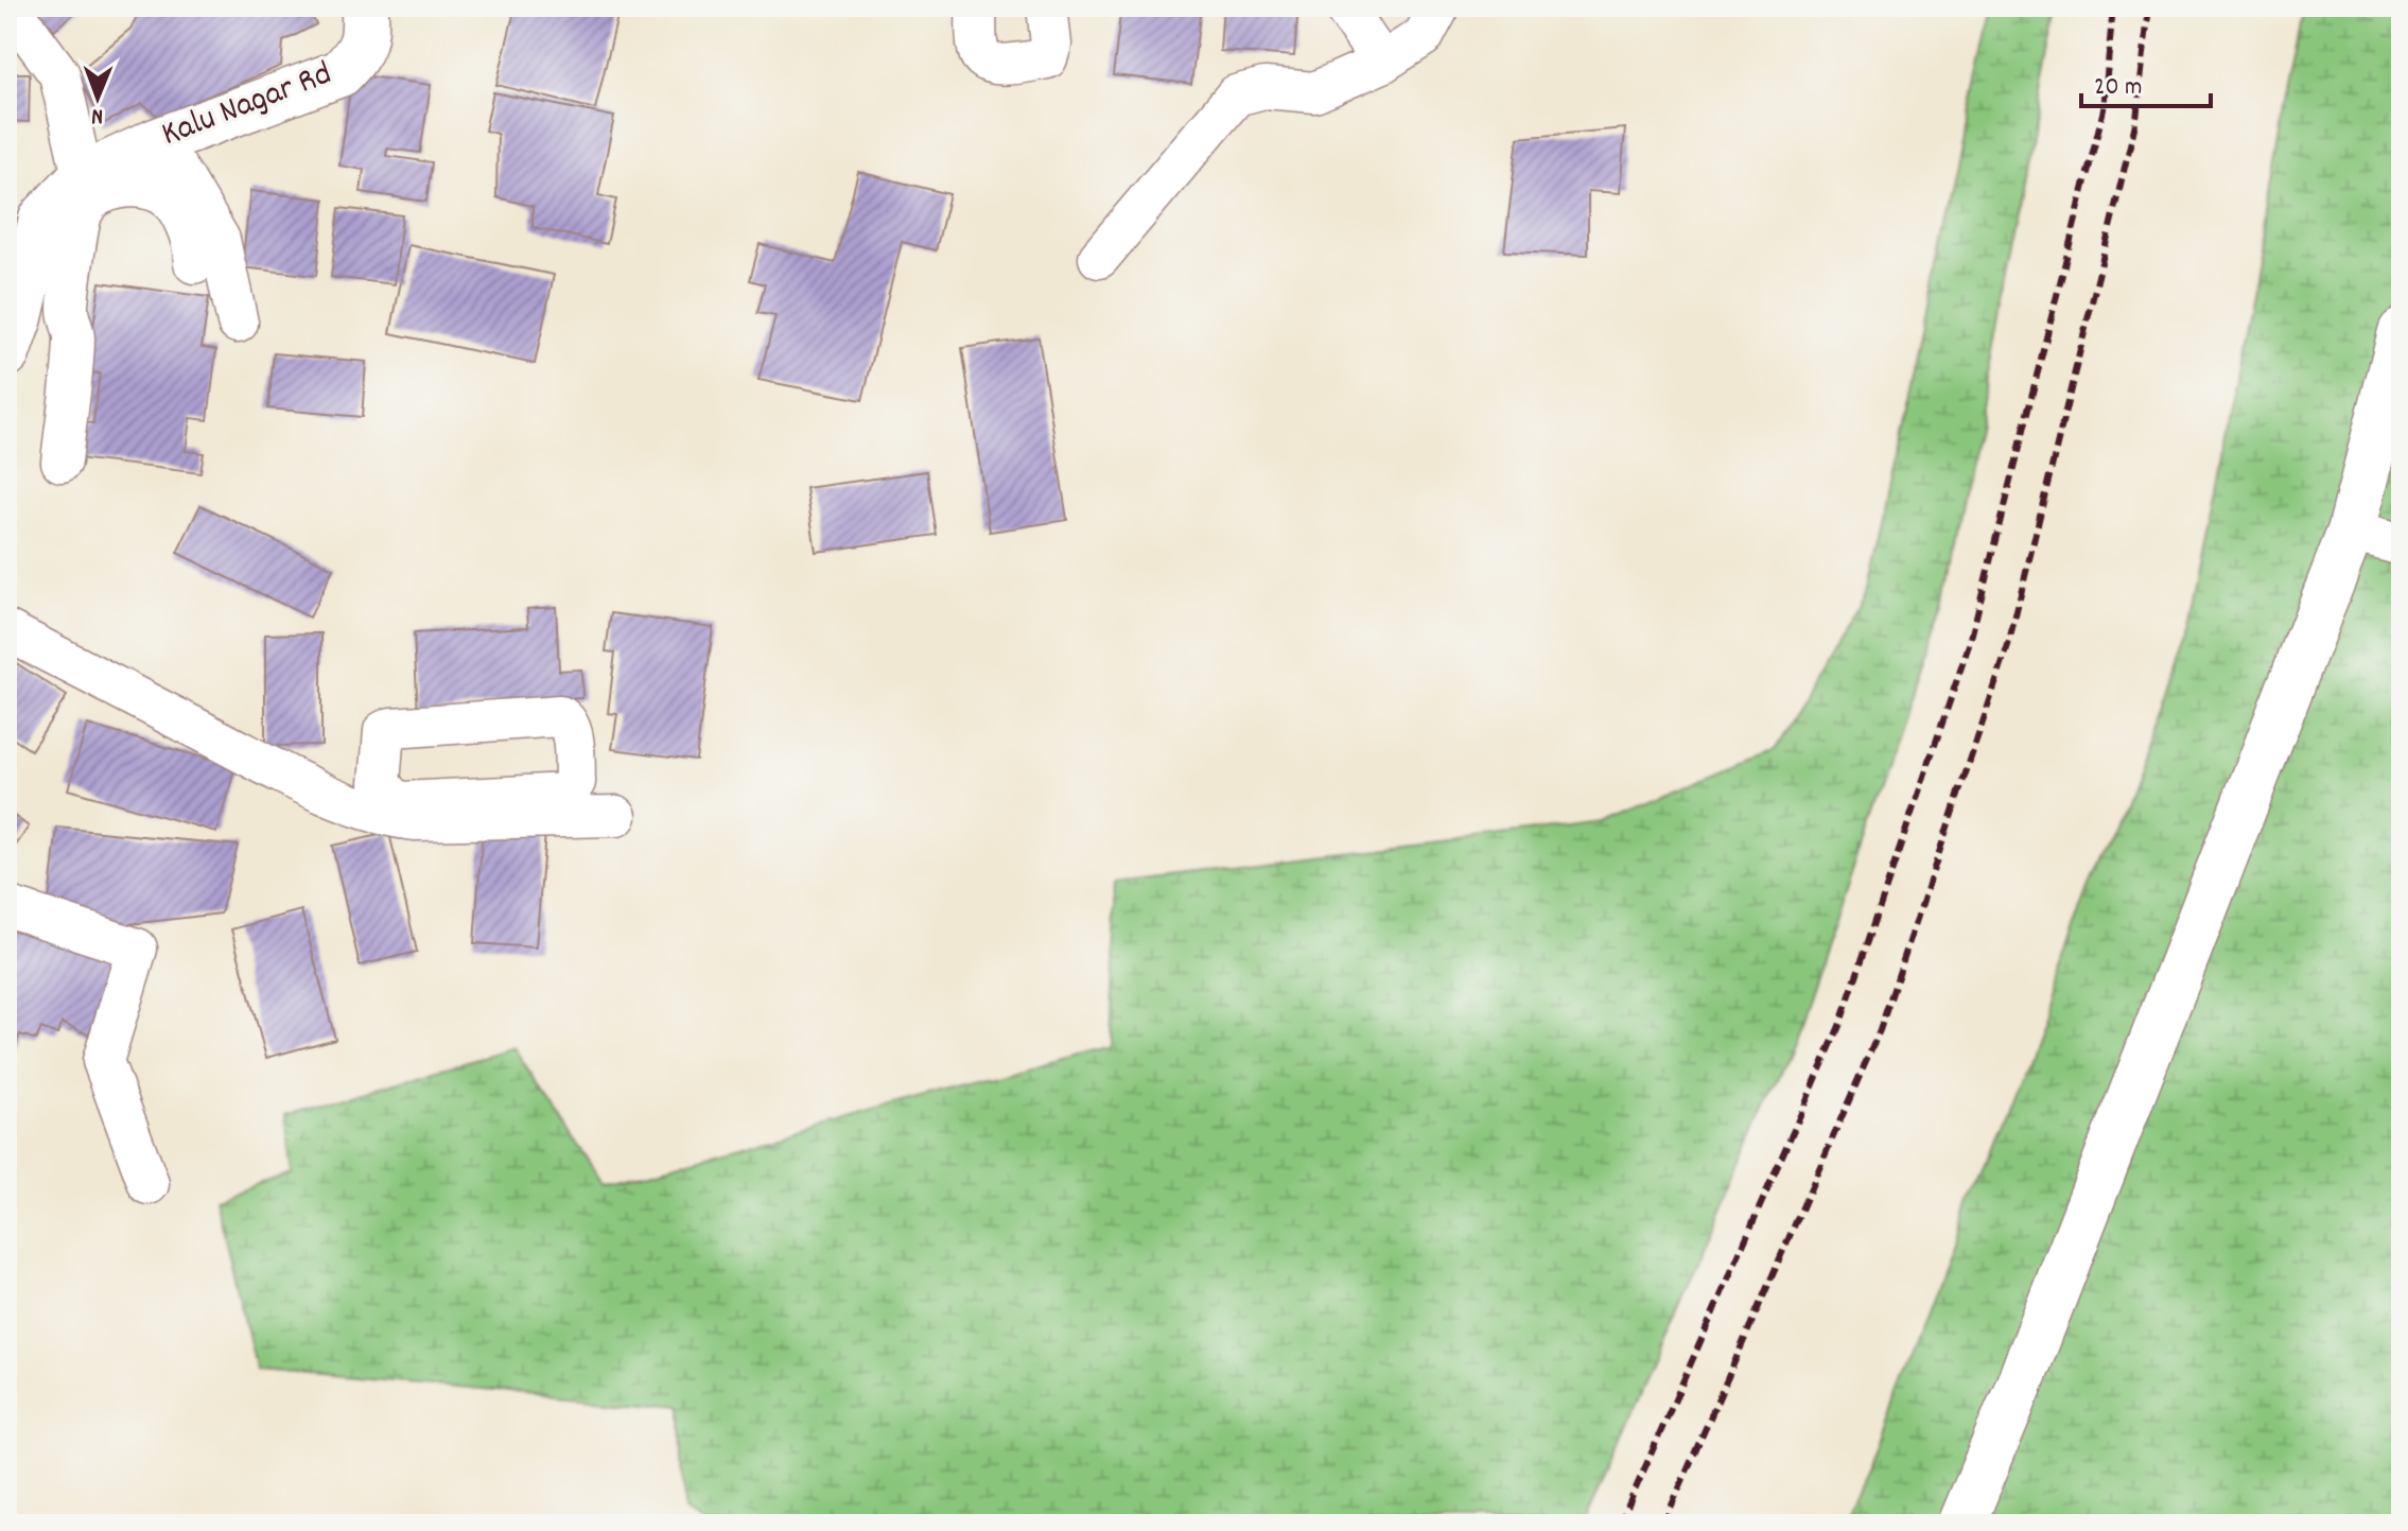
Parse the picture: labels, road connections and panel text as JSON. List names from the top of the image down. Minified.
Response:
{"streets":{"street":["Kalu Nagar Rd"]},"scale_bar":"20 m","north":"bottom"}
